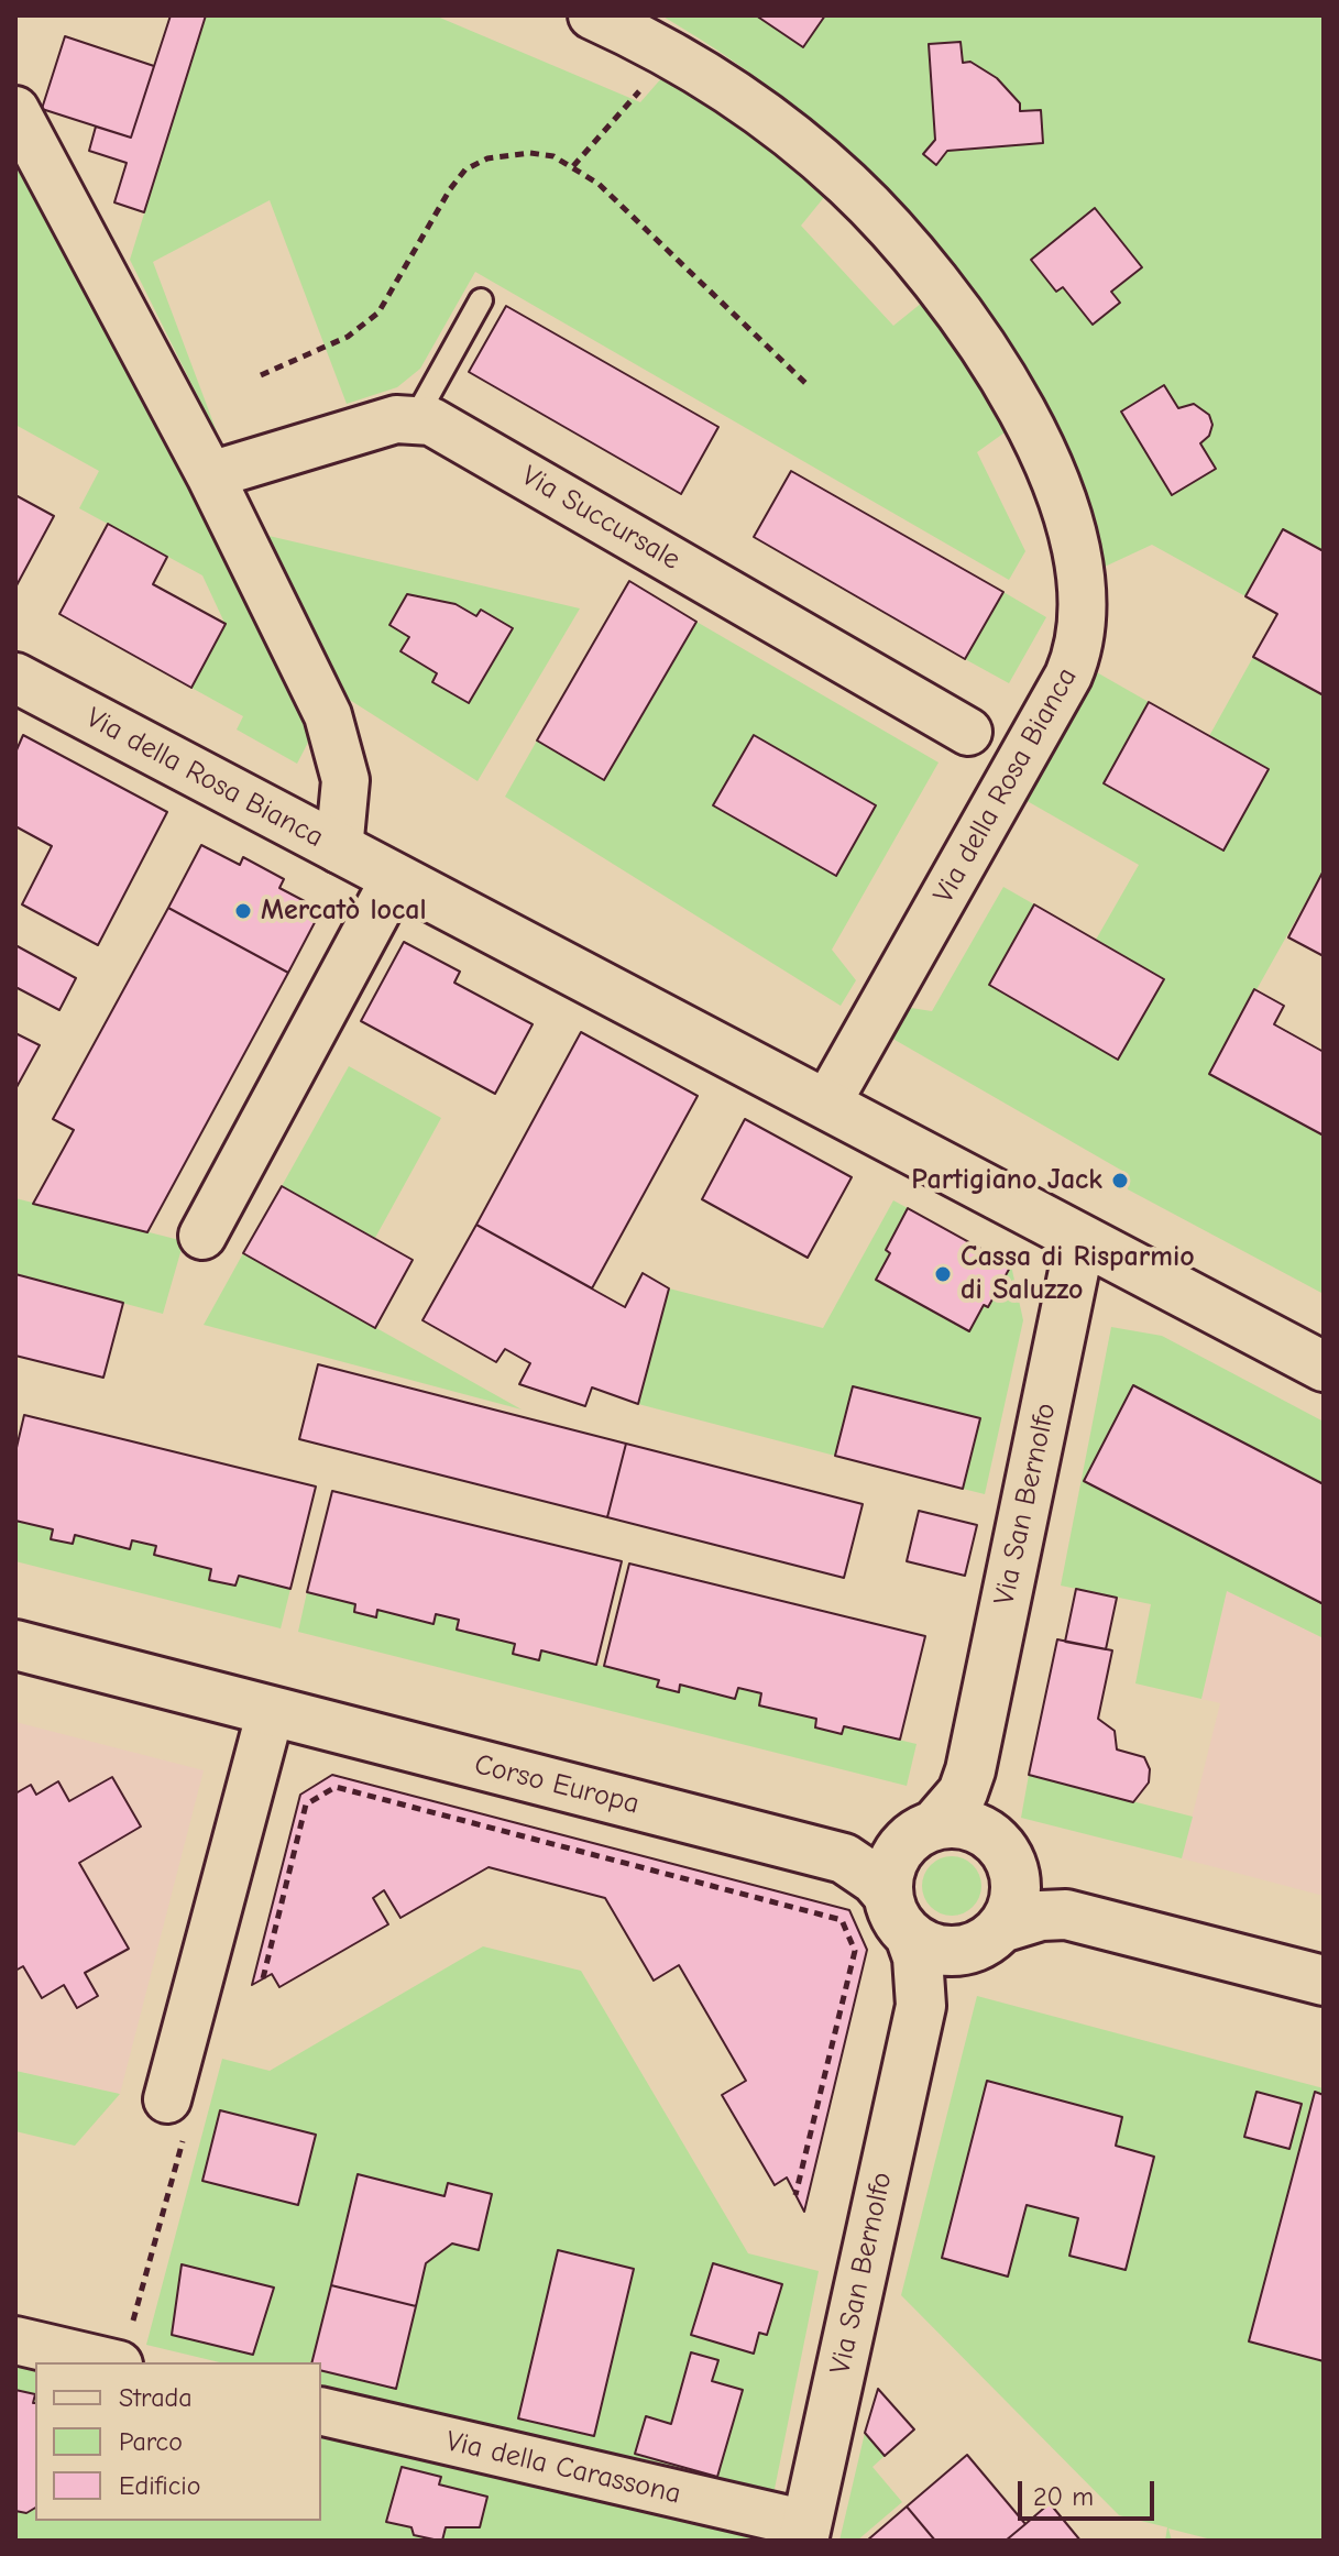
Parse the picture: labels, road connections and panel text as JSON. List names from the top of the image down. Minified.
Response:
{"streets":{"street":["Via Succursale","Via della Rosa Bianca","Via San Bernolfo","Corso Europa","Via della Carassona"]},"crossings":[["Via della Rosa Bianca","Via San Bernolfo"],["Via San Bernolfo","Corso Europa"],["Via San Bernolfo","Via della Carassona"]],"places":["Mercatò local","Partigiano Jack","Cassa di Risparmio di Saluzzo"],"legend":["Strada","Parco","Edificio"],"scale_bar":"20 m"}
